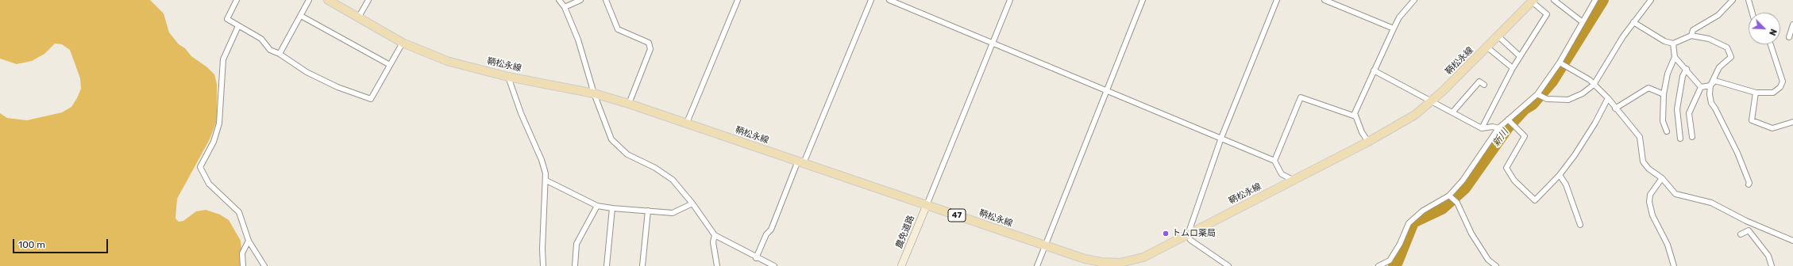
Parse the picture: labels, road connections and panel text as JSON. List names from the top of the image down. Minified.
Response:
{"streets":{"main road":["鞆松永線","47"],"street":["農免道路"]},"crossings":[["鞆松永線","農免道路"]],"water":["新川"],"places":["トムロ薬局"],"scale_bar":"100 m","north":"bottom right"}
